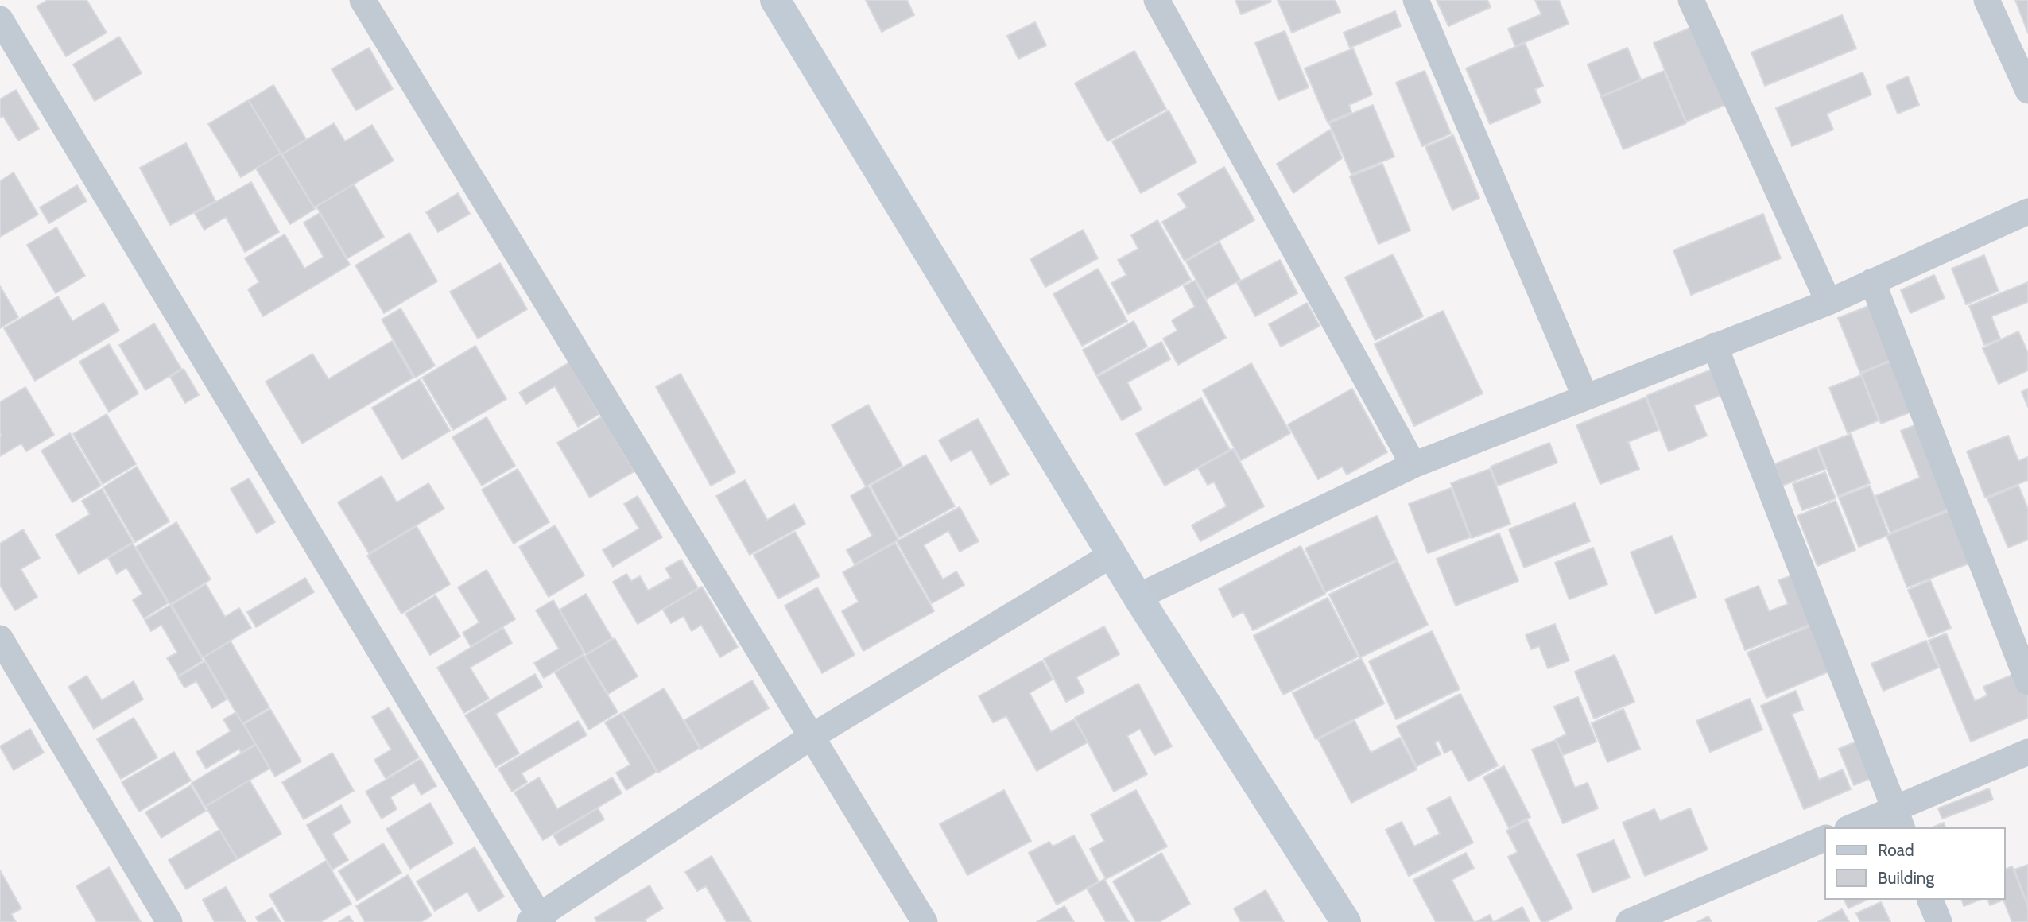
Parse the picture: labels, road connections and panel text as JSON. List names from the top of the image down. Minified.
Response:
{"legend":["Road","Building"]}
